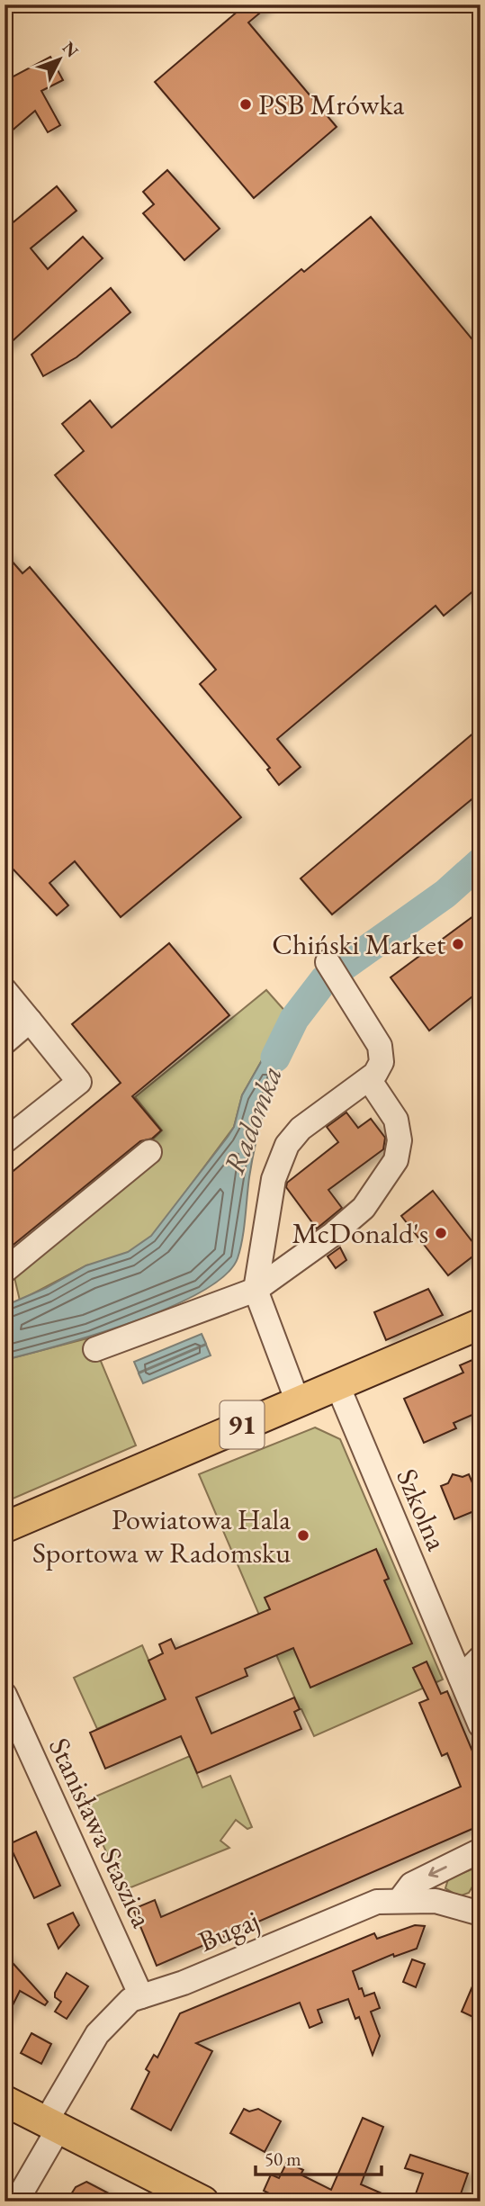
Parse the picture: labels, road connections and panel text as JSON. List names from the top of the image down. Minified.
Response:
{"streets":{"main road":["91"],"street":["Szkolna","Stanisława Staszica","Bugaj"]},"crossings":[["91","Szkolna"],["Stanisława Staszica","Bugaj"]],"water":["Radomka"],"places":["PSB Mrówka","Chiński Market","McDonald's","Powiatowa Hala Sportowa w Radomsku"],"scale_bar":"50 m","north":"top right"}
